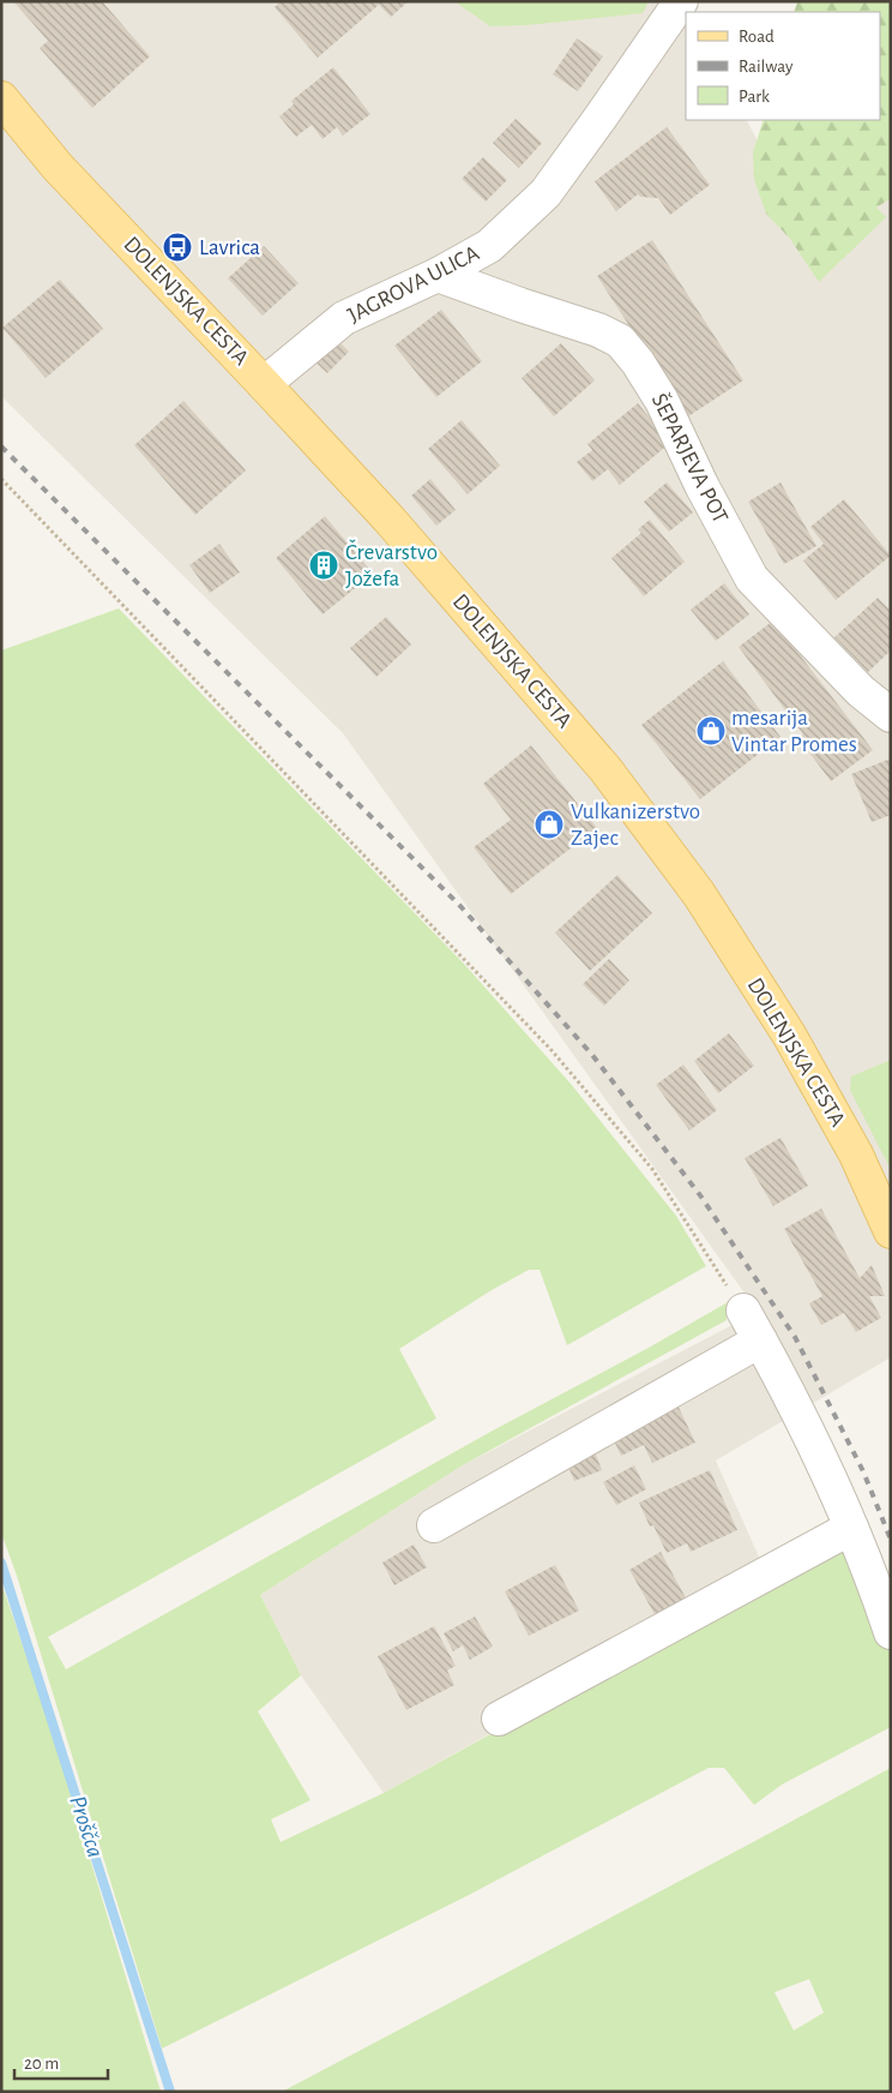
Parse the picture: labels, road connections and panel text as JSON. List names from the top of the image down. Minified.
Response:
{"streets":{"main road":["DOLENJSKA CESTA"],"street":["JAGROVA ULICA","ŠEPARJEVA POT"]},"crossings":[["JAGROVA ULICA","DOLENJSKA CESTA"],["JAGROVA ULICA","ŠEPARJEVA POT"]],"water":["Proščca"],"places":{"bus stop":["Lavrica"],"building":["Črevarstvo Jožefa"],"shop":["mesarija Vintar Promes","Vulkanizerstvo Zajec"]},"legend":["Road","Railway","Park"],"scale_bar":"20 m"}
